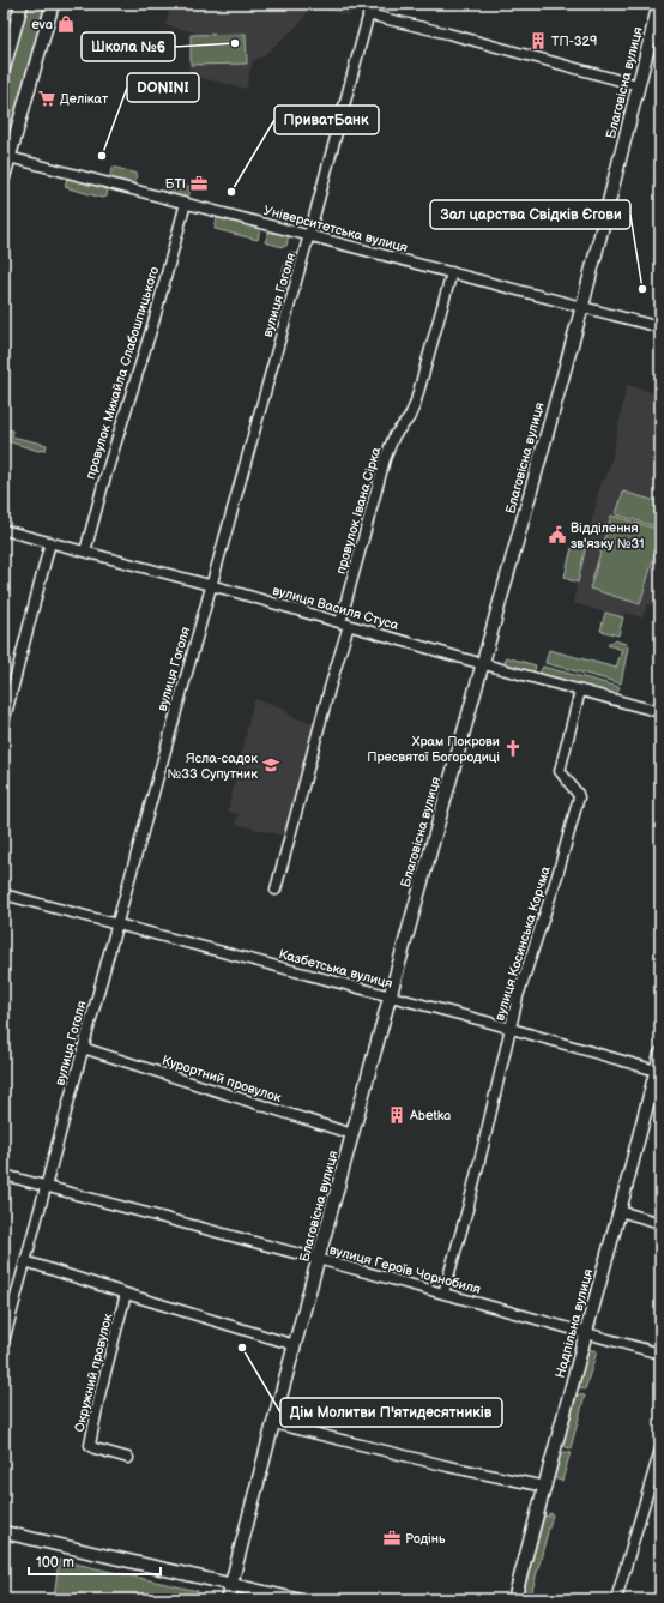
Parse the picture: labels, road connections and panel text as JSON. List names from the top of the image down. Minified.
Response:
{"streets":{"main road":["Благовісна вулиця","Надпільна вулиця"],"street":["Університетська вулиця","вулиця Гоголя","провулок Михайла Слабошпицького","провулок Івана Сірка","вулиця Василя Стуса","вулиця Косинська Корчма","Казбетська вулиця","Курортний провулок","вулиця Героїв Чорнобиля","Окружний провулок"]},"crossings":[["Благовісна вулиця","Університетська вулиця"],["Благовісна вулиця","вулиця Василя Стуса"],["Благовісна вулиця","Казбетська вулиця"],["Благовісна вулиця","Курортний провулок"],["Благовісна вулиця","вулиця Героїв Чорнобиля"],["Університетська вулиця","вулиця Гоголя"],["Університетська вулиця","провулок Михайла Слабошпицького"],["Університетська вулиця","провулок Івана Сірка"],["вулиця Гоголя","вулиця Василя Стуса"],["вулиця Гоголя","Казбетська вулиця"],["вулиця Гоголя","Курортний провулок"],["вулиця Гоголя","вулиця Героїв Чорнобиля"],["провулок Михайла Слабошпицького","вулиця Василя Стуса"],["провулок Івана Сірка","вулиця Василя Стуса"],["вулиця Василя Стуса","вулиця Косинська Корчма"],["вулиця Косинська Корчма","Казбетська вулиця"],["вулиця Косинська Корчма","вулиця Героїв Чорнобиля"],["Казбетська вулиця","Надпільна вулиця"],["вулиця Героїв Чорнобиля","Надпільна вулиця"]],"places":{"shop":["eva"],"building":["ТП-329","Abetka"],"other":["Школа №6","DONINI","ПриватБанк","Зал царства Свідків Єгови","Дім Молитви П'ятидесятників"],"supermarket":["Делікат"],"office":["БТІ","Родінь"],"public building":["Відділення зв'язку №31"],"church":["Храм Покрови Пресвятої Богородиці"],"school or university":["Ясла-садок №33 Супутник"]},"scale_bar":"100 m"}
